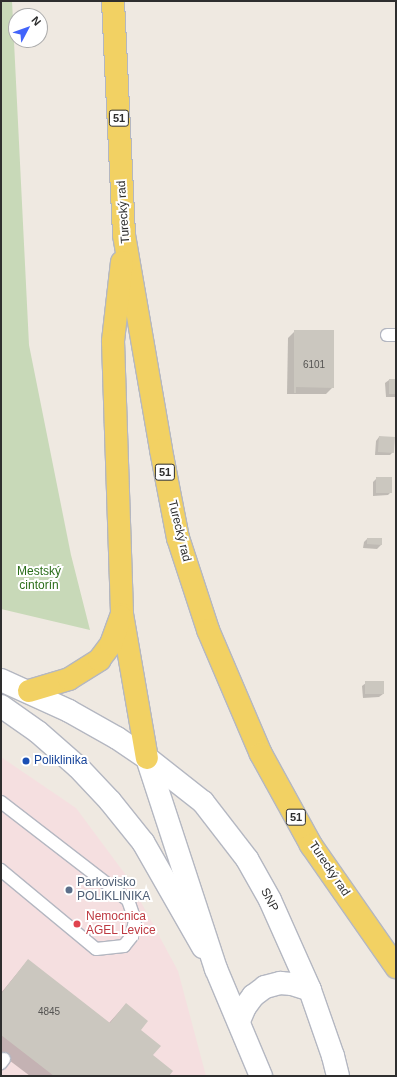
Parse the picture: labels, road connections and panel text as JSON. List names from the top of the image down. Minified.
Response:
{"streets":{"main road":["51","Turecký rad"],"street":["SNP"]},"crossings":[["51","Turecký rad"]],"parks":["Mestský cintorín"],"places":["Poliklinika","Parkovisko POLIKLINIKA","Nemocnica AGEL Levice"],"house_numbers":["6101","4845"],"north":"top right"}
